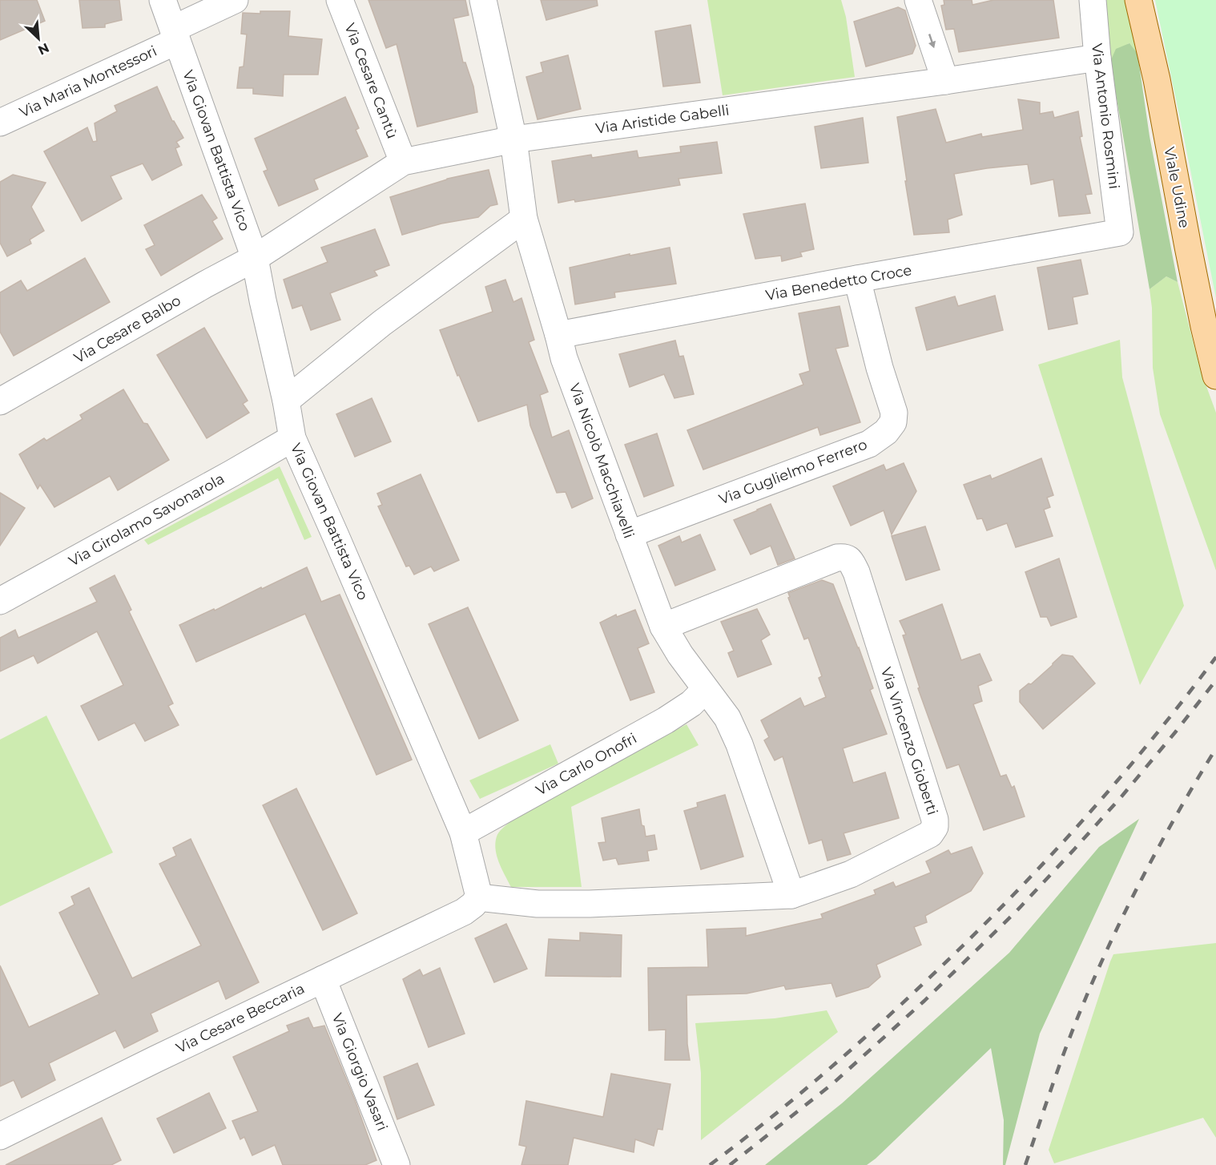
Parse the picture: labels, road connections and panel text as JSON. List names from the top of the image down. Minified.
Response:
{"streets":{"main road":["Viale Udine"],"street":["Via Cesare Cantù","Via Maria Montessori","Via Antonio Rosmini","Via Aristide Gabelli","Via Giovan Battista Vico","Via Benedetto Croce","Via Cesare Balbo","Via Nicolò Macchiavelli","Via Guglielmo Ferrero","Via Girolamo Savonarola","Via Vincenzo Gioberti","Via Carlo Onofri","Via Cesare Beccaria","Via Giorgio Vasari"]},"crossings":[["Via Cesare Cantù","Via Aristide Gabelli"],["Via Maria Montessori","Via Giovan Battista Vico"],["Via Antonio Rosmini","Via Aristide Gabelli"],["Via Antonio Rosmini","Via Benedetto Croce"],["Via Aristide Gabelli","Via Giovan Battista Vico"],["Via Aristide Gabelli","Via Cesare Balbo"],["Via Aristide Gabelli","Via Nicolò Macchiavelli"],["Via Giovan Battista Vico","Via Cesare Balbo"],["Via Giovan Battista Vico","Via Girolamo Savonarola"],["Via Giovan Battista Vico","Via Vincenzo Gioberti"],["Via Giovan Battista Vico","Via Carlo Onofri"],["Via Giovan Battista Vico","Via Cesare Beccaria"],["Via Benedetto Croce","Via Nicolò Macchiavelli"],["Via Benedetto Croce","Via Guglielmo Ferrero"],["Via Nicolò Macchiavelli","Via Guglielmo Ferrero"],["Via Nicolò Macchiavelli","Via Vincenzo Gioberti"],["Via Nicolò Macchiavelli","Via Carlo Onofri"],["Via Vincenzo Gioberti","Via Cesare Beccaria"],["Via Cesare Beccaria","Via Giorgio Vasari"]],"north":"bottom right"}
